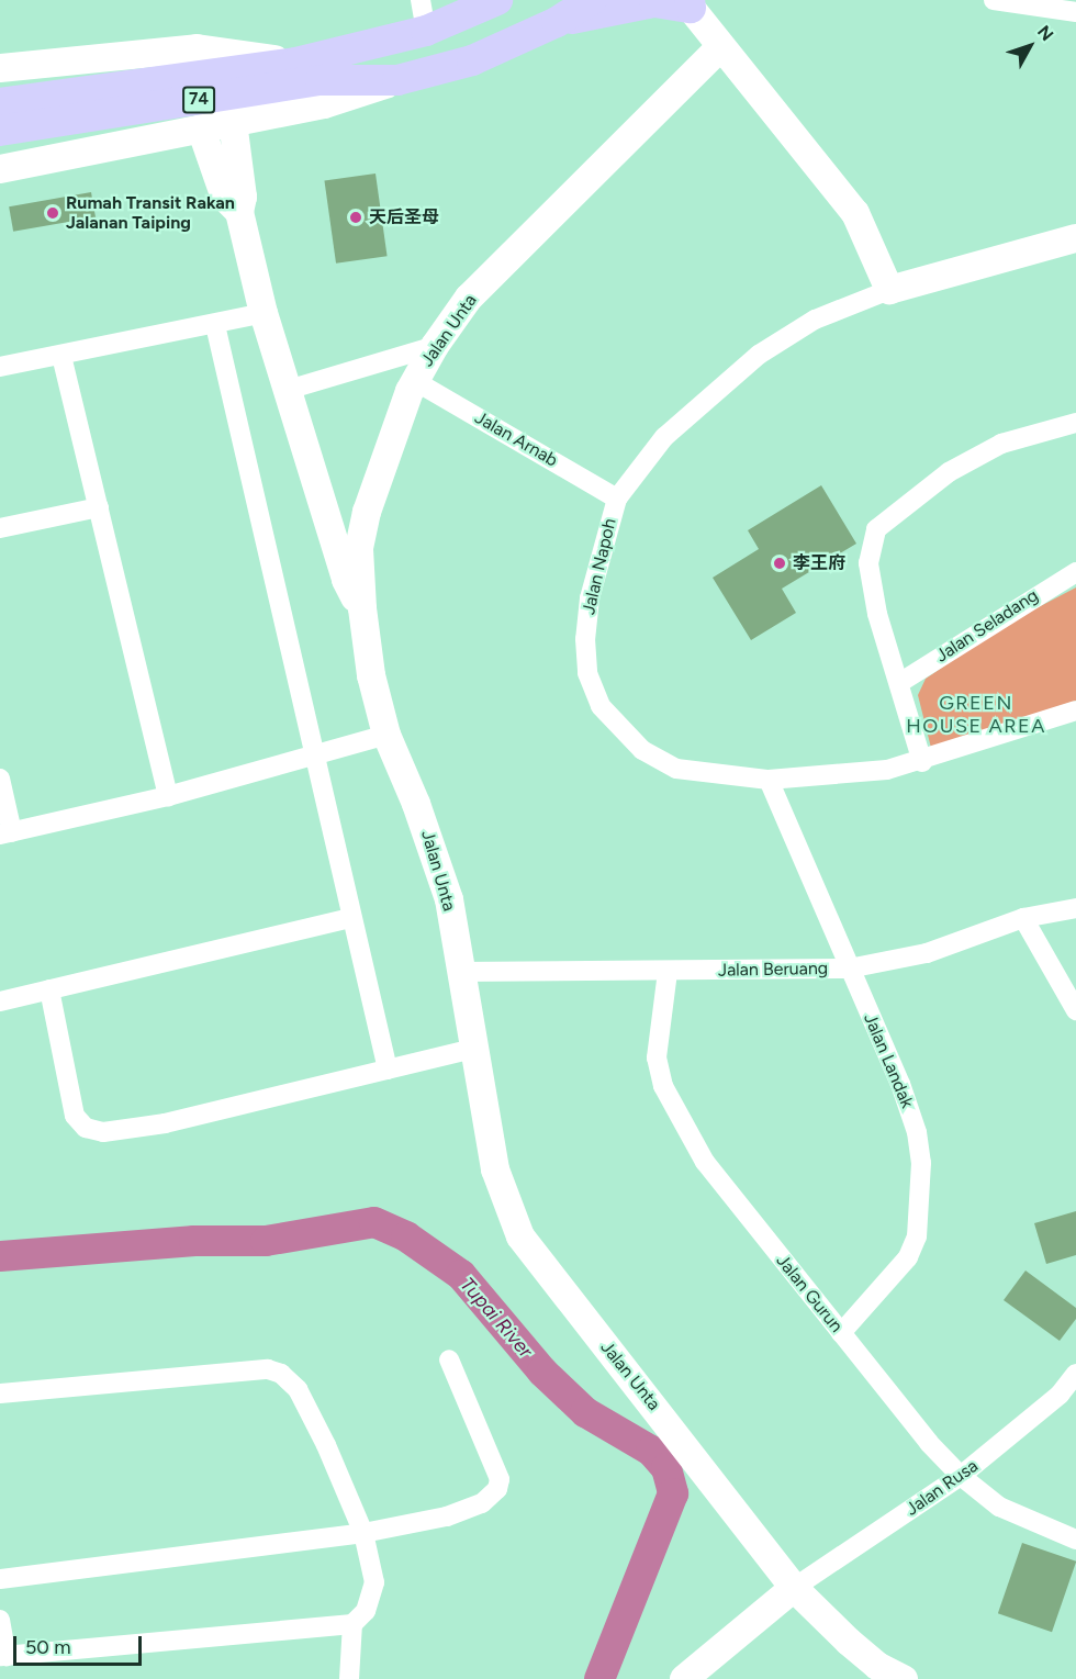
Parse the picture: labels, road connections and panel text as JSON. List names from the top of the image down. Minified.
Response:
{"streets":{"main road":["74"],"street":["Jalan Unta","Jalan Arnab","Jalan Napoh","Jalan Seladang","Jalan Beruang","Jalan Landak","Jalan Gurun","Jalan Rusa"]},"crossings":[["Jalan Unta","Jalan Arnab"],["Jalan Unta","Jalan Beruang"],["Jalan Unta","Jalan Rusa"],["Jalan Arnab","Jalan Napoh"],["Jalan Napoh","Jalan Landak"],["Jalan Beruang","Jalan Landak"],["Jalan Beruang","Jalan Gurun"],["Jalan Landak","Jalan Gurun"],["Jalan Gurun","Jalan Rusa"]],"districts":["GREEN HOUSE AREA"],"water":["Tupai River"],"places":["Rumah Transit Rakan Jalanan Taiping","天后圣母","李王府"],"scale_bar":"50 m","north":"top right"}
